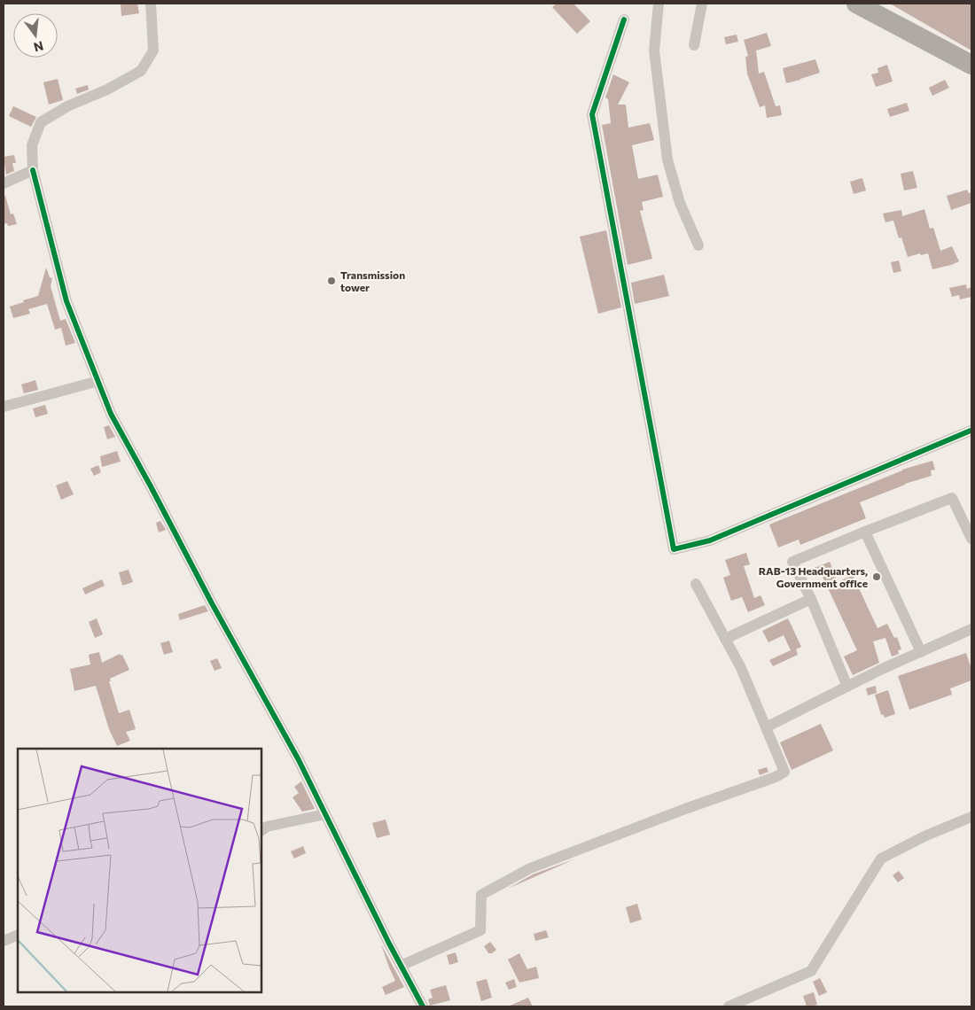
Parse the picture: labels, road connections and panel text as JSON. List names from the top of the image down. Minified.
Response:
{"places":["Transmission tower","RAB-13 Headquarters, Government office"],"north":"bottom"}
